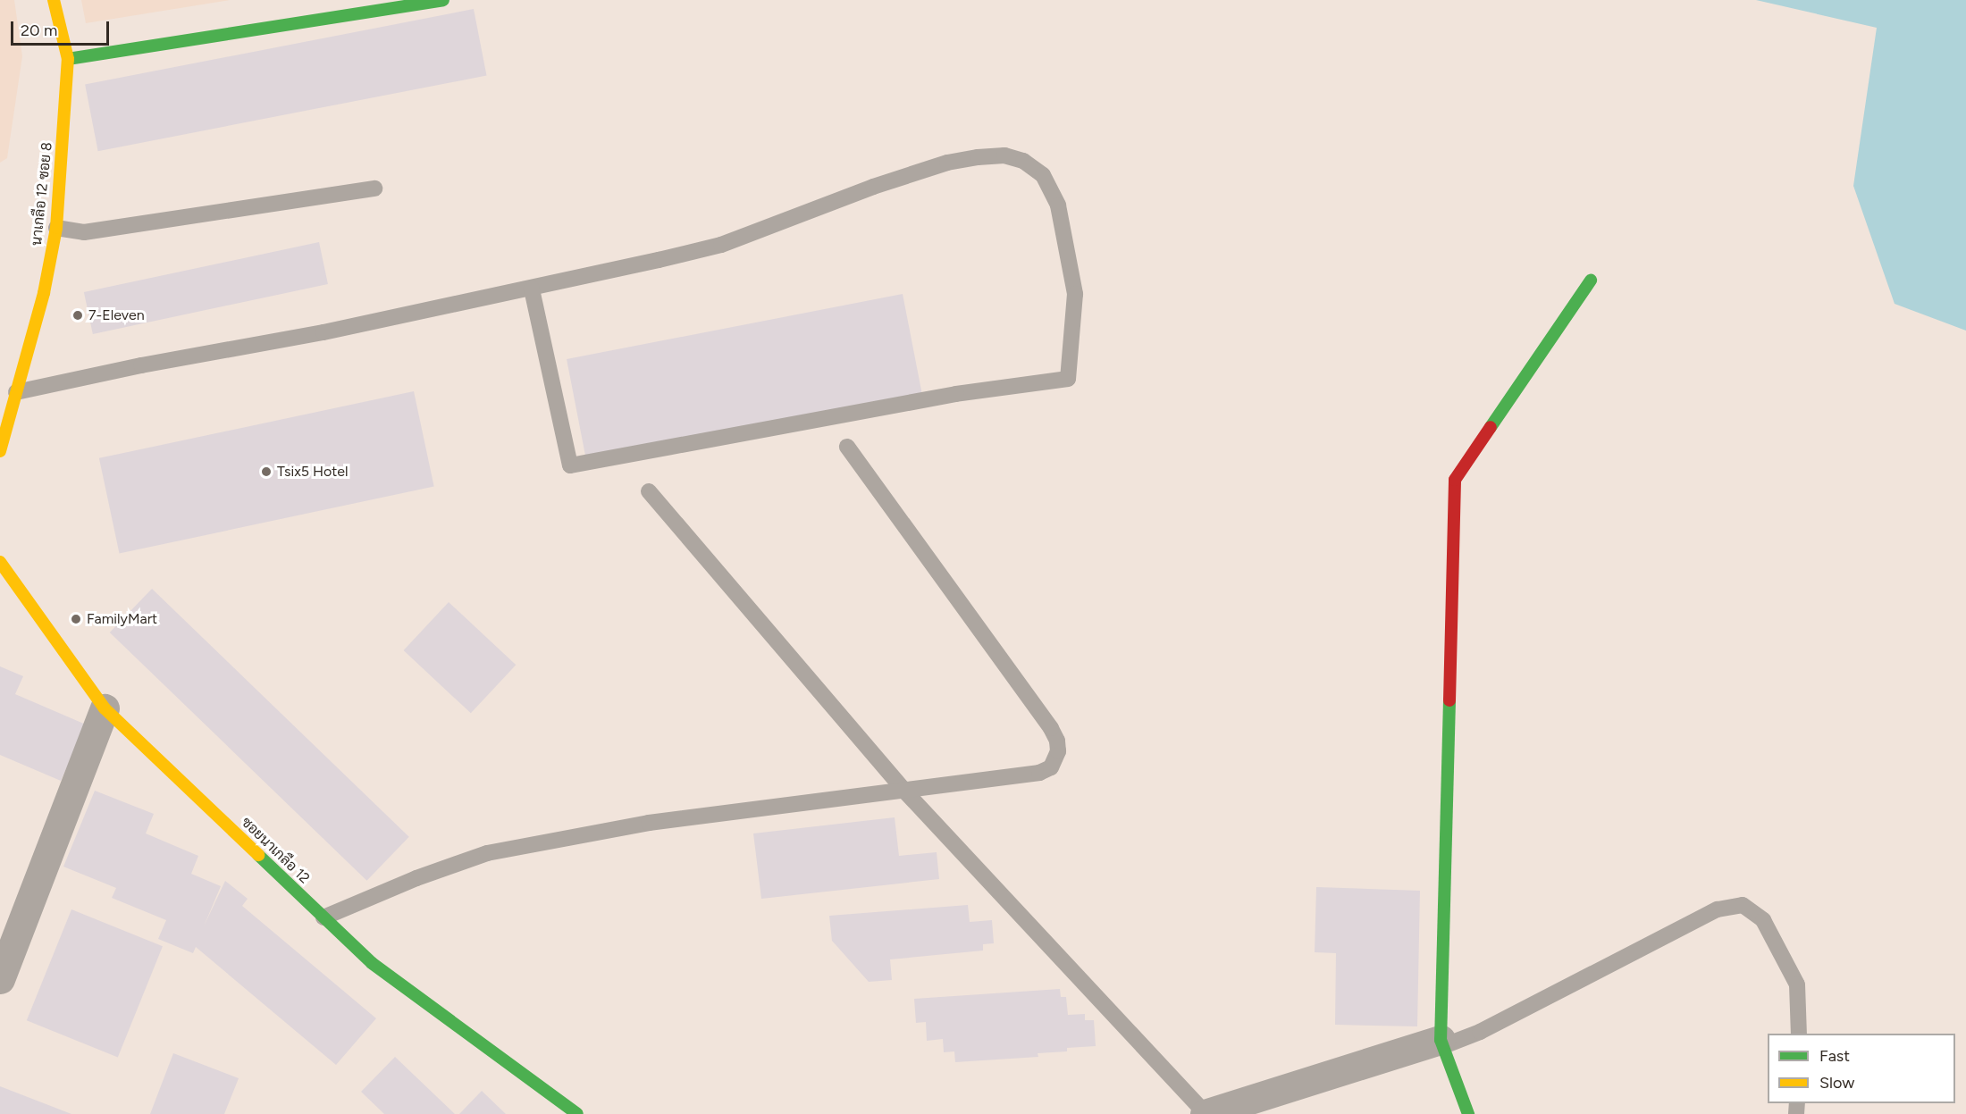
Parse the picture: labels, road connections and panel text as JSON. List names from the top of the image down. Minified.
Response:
{"streets":{"street":["นาเกลือ 12 ซอย 8","ซอยนาเกลือ 12"]},"places":["7-Eleven","Tsix5 Hotel","FamilyMart"],"legend":["Fast","Slow"],"scale_bar":"20 m"}
